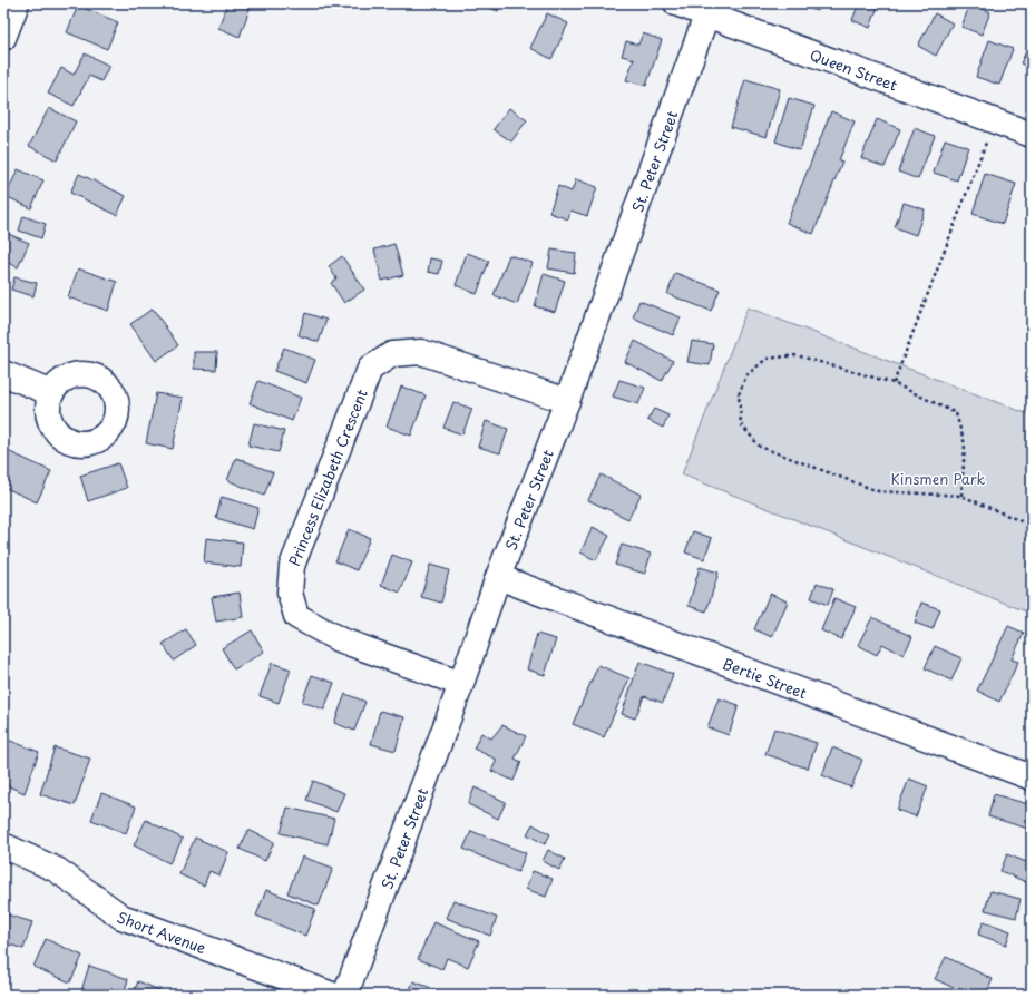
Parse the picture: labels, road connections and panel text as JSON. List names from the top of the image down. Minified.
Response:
{"streets":{"street":["Queen Street","St. Peter Street","Princess Elizabeth Crescent","Bertie Street","Short Avenue"]},"crossings":[["Queen Street","St. Peter Street"],["St. Peter Street","Princess Elizabeth Crescent"],["St. Peter Street","Bertie Street"]],"parks":["Kinsmen Park"]}
